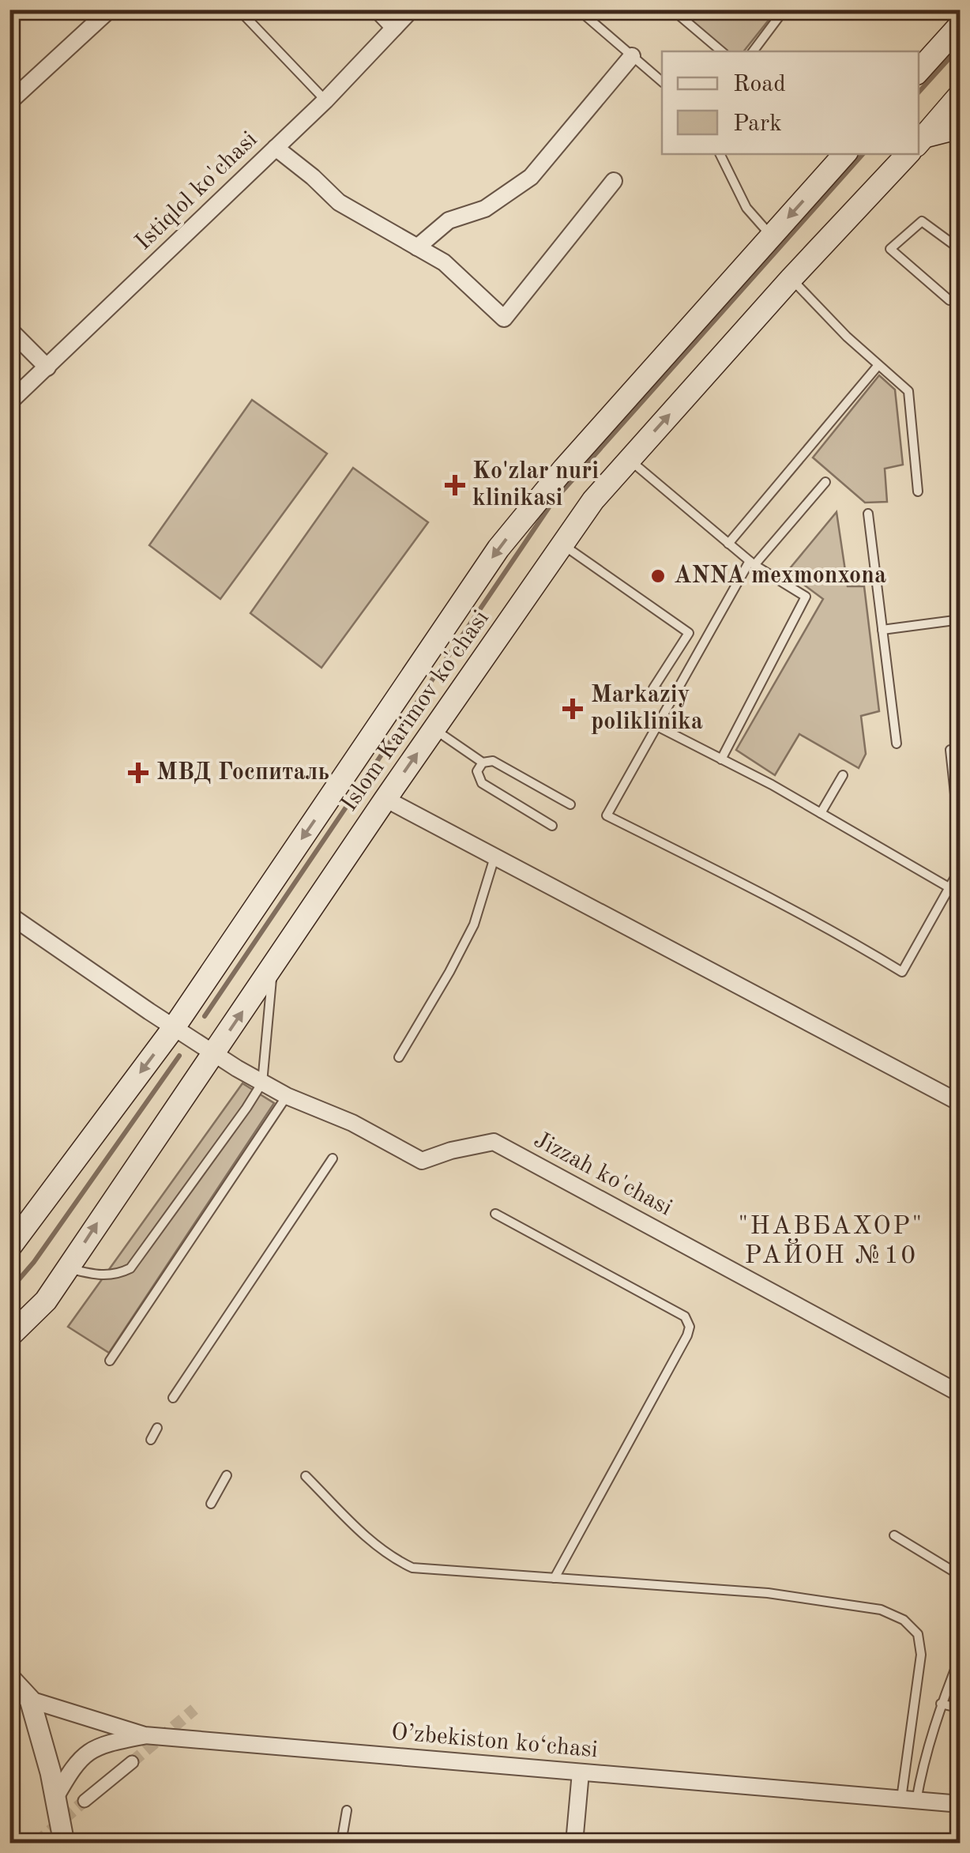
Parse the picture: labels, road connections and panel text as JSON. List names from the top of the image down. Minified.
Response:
{"streets":{"main road":["Islom Karimov ko'chasi"],"street":["Istiqlol ko'chasi","Jizzah ko'chasi","O’zbekiston ko‘chasi"]},"crossings":[["Islom Karimov ko'chasi","Jizzah ko'chasi"]],"districts":["\"НАВБАХОР\" РАЙОН №10"],"places":{"health":["Ko'zlar nuri klinikasi","Markaziy poliklinika","МВД Госпиталь"],"other":["ANNA mexmonxona"]},"legend":["Road","Park"]}
